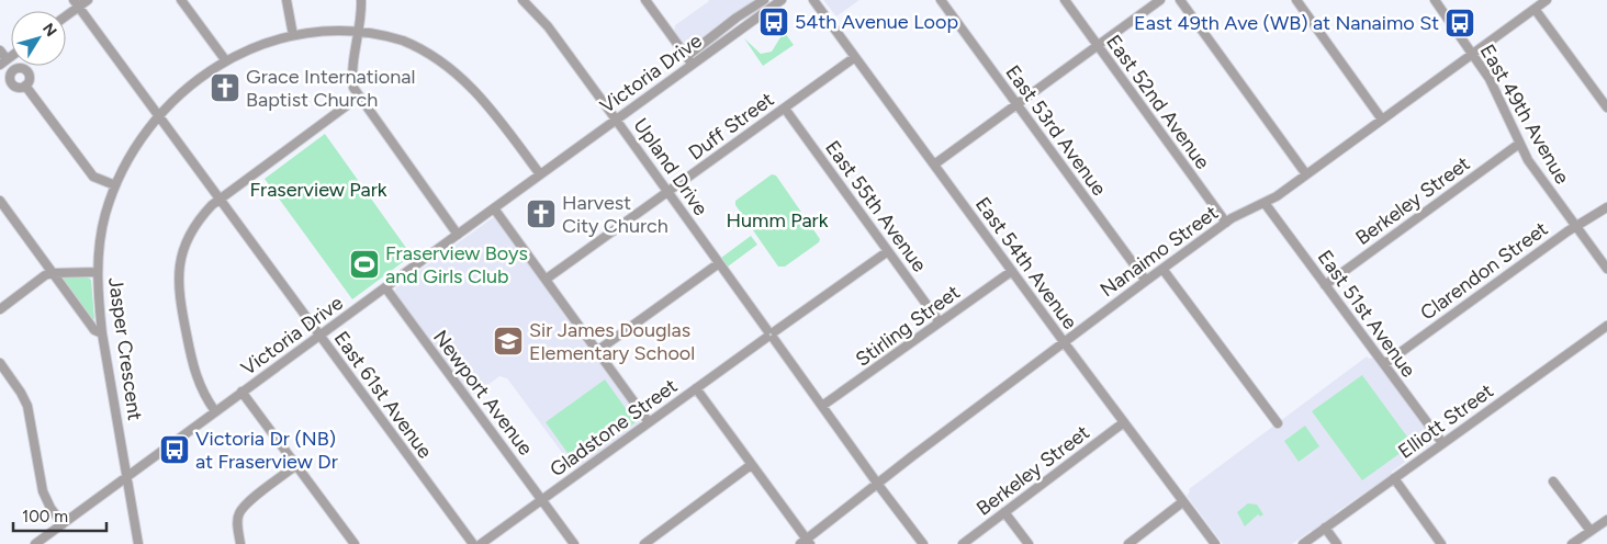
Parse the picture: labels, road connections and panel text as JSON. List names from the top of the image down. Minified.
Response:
{"streets":{"street":["Victoria Drive","East 52nd Avenue","East 49th Avenue","Duff Street","East 53rd Avenue","Upland Drive","Berkeley Street","East 55th Avenue","Nanaimo Street","East 54th Avenue","Clarendon Street","East 51st Avenue","Stirling Street","Jasper Crescent","Newport Avenue","East 61st Avenue","Elliott Street","Gladstone Street"]},"crossings":[["Victoria Drive","Upland Drive"],["Victoria Drive","Jasper Crescent"],["Victoria Drive","Newport Avenue"],["Victoria Drive","East 61st Avenue"],["East 52nd Avenue","Nanaimo Street"],["East 49th Avenue","Berkeley Street"],["East 49th Avenue","Nanaimo Street"],["East 49th Avenue","Clarendon Street"],["Duff Street","Upland Drive"],["Duff Street","East 55th Avenue"],["Duff Street","East 54th Avenue"],["East 53rd Avenue","Nanaimo Street"],["Upland Drive","Nanaimo Street"],["Upland Drive","Stirling Street"],["Upland Drive","Gladstone Street"],["Berkeley Street","East 54th Avenue"],["Berkeley Street","East 51st Avenue"],["East 55th Avenue","Stirling Street"],["East 55th Avenue","Gladstone Street"],["Nanaimo Street","East 54th Avenue"],["Nanaimo Street","East 51st Avenue"],["East 54th Avenue","Stirling Street"],["Clarendon Street","East 51st Avenue"],["East 51st Avenue","Elliott Street"],["Jasper Crescent","East 61st Avenue"],["Newport Avenue","Gladstone Street"]],"parks":["Fraserview Park","Humm Park"],"places":{"bus stop":["54th Avenue Loop","East 49th Ave (WB) at Nanaimo St","Victoria Dr (NB) at Fraserview Dr"],"church":["Grace International Baptist Church","Harvest City Church"],"sports":["Fraserview Boys and Girls Club"],"school or university":["Sir James Douglas Elementary School"]},"scale_bar":"100 m","north":"top right"}
